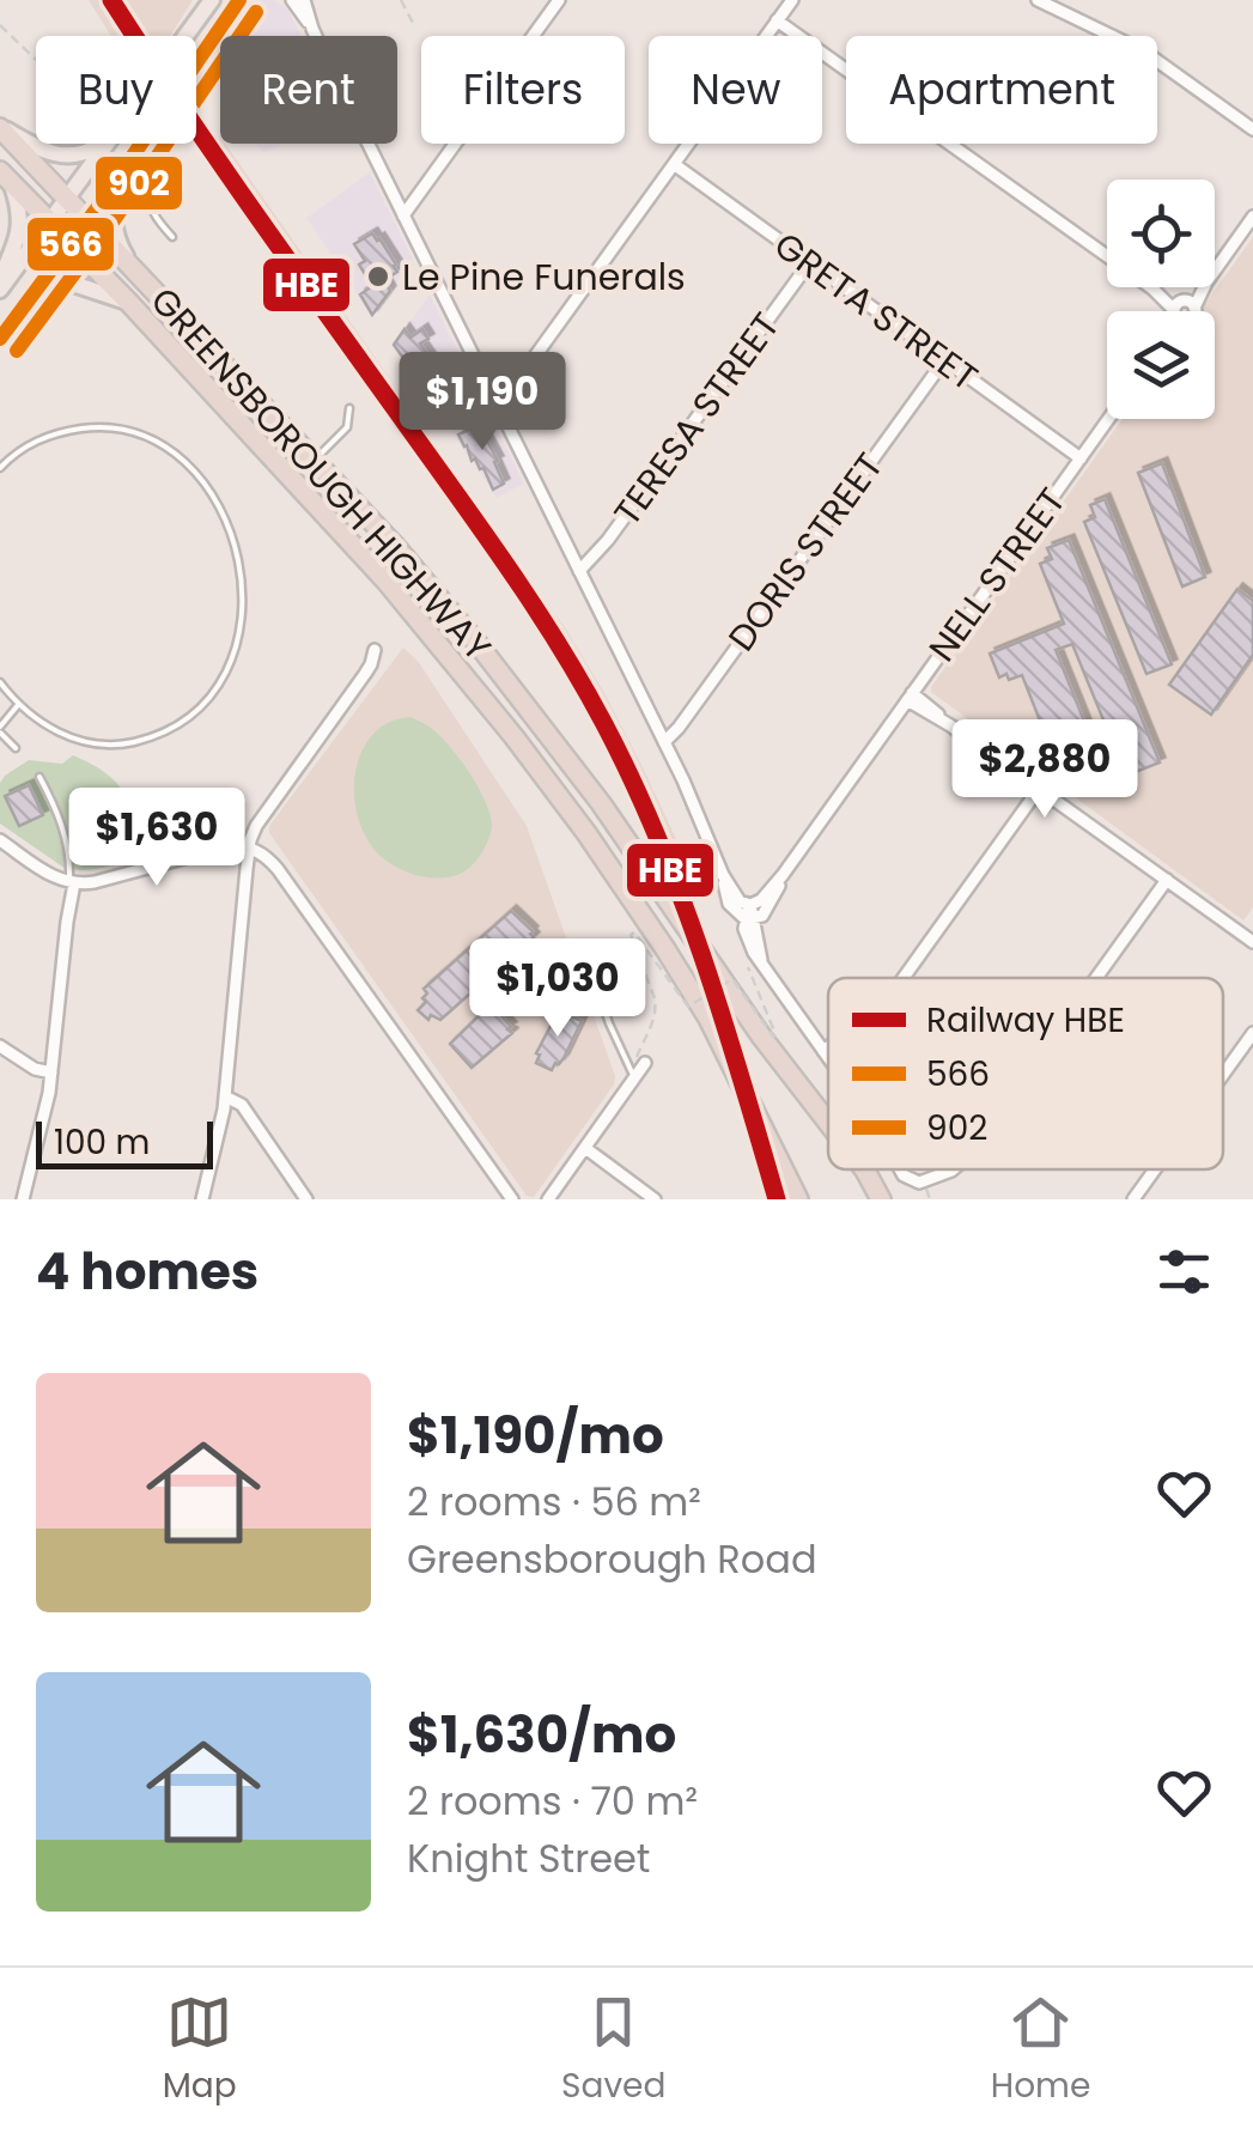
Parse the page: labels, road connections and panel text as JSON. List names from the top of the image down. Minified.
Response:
{"streets":{"highway":["GREENSBOROUGH HIGHWAY"],"street":["GRETA STREET","TERESA STREET","DORIS STREET","NELL STREET"]},"crossings":[["GRETA STREET","TERESA STREET"],["GRETA STREET","DORIS STREET"],["GRETA STREET","NELL STREET"]],"places":["Le Pine Funerals"],"lines":["rail line HBE","transit line 566","transit line 902"],"legend":["Railway HBE","566","902"],"scale_bar":"100 m","page":{"chip":["Buy","Rent","Filters","New","Apartment"],"price":["$1,190","$2,880","$1,630","$1,030"],"scale":"100 m","heading":"4 homes","list":[{"name":"$1,190/mo","note":"2 rooms · 56 m² · Greensborough Road"},{"name":"$1,630/mo","note":"2 rooms · 70 m² · Knight Street"}],"tabs":["Map","Saved","Home"]}}
